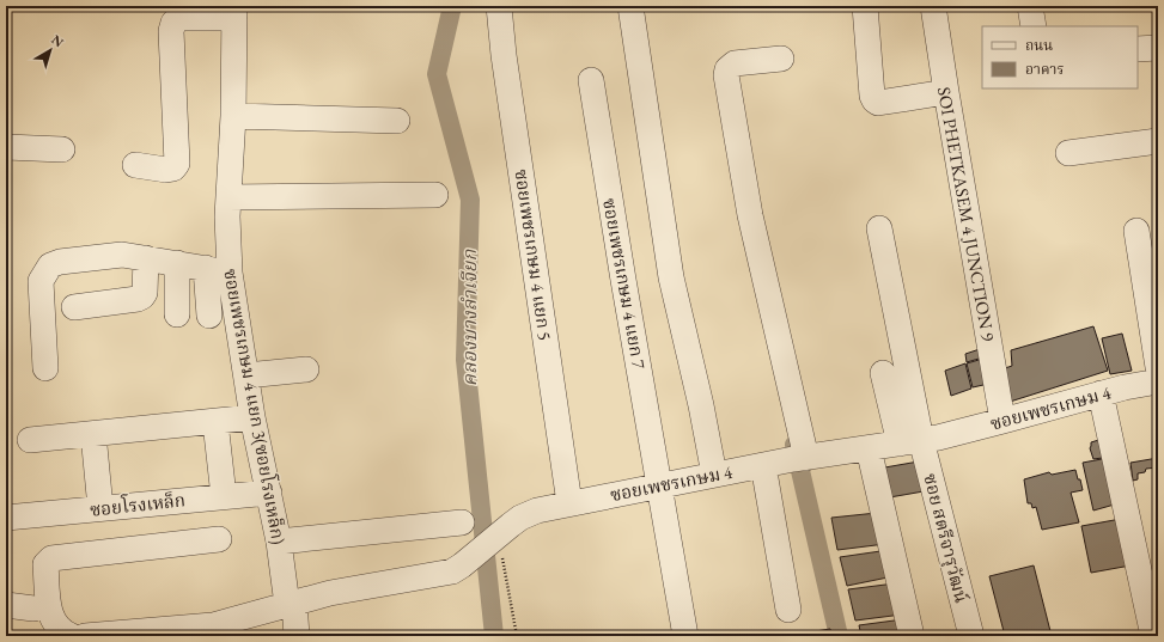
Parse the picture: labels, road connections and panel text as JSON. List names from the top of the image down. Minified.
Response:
{"streets":{"street":["SOI PHETKASEM 4 JUNCTION 9","ซอยเพชรเกษม 4 แยก 5","ซอยเพชรเกษม 4 แยก 7","ซอยเพชรเกษม 4 แยก 3(ซอยโรงเหล็ก)","ซอยเพชรเกษม 4","ซอยโรงเหล็ก","ซอย สตรีจารุวัฒน์"]},"crossings":[["SOI PHETKASEM 4 JUNCTION 9","ซอยเพชรเกษม 4"],["ซอยเพชรเกษม 4 แยก 5","ซอยเพชรเกษม 4"],["ซอยเพชรเกษม 4 แยก 7","ซอยเพชรเกษม 4"],["ซอยเพชรเกษม 4 แยก 3(ซอยโรงเหล็ก)","ซอยเพชรเกษม 4"],["ซอยเพชรเกษม 4 แยก 3(ซอยโรงเหล็ก)","ซอยโรงเหล็ก"],["ซอยเพชรเกษม 4","ซอย สตรีจารุวัฒน์"]],"water":["คลองบางลำเจียก"],"legend":["ถนน","อาคาร"],"north":"top right"}
